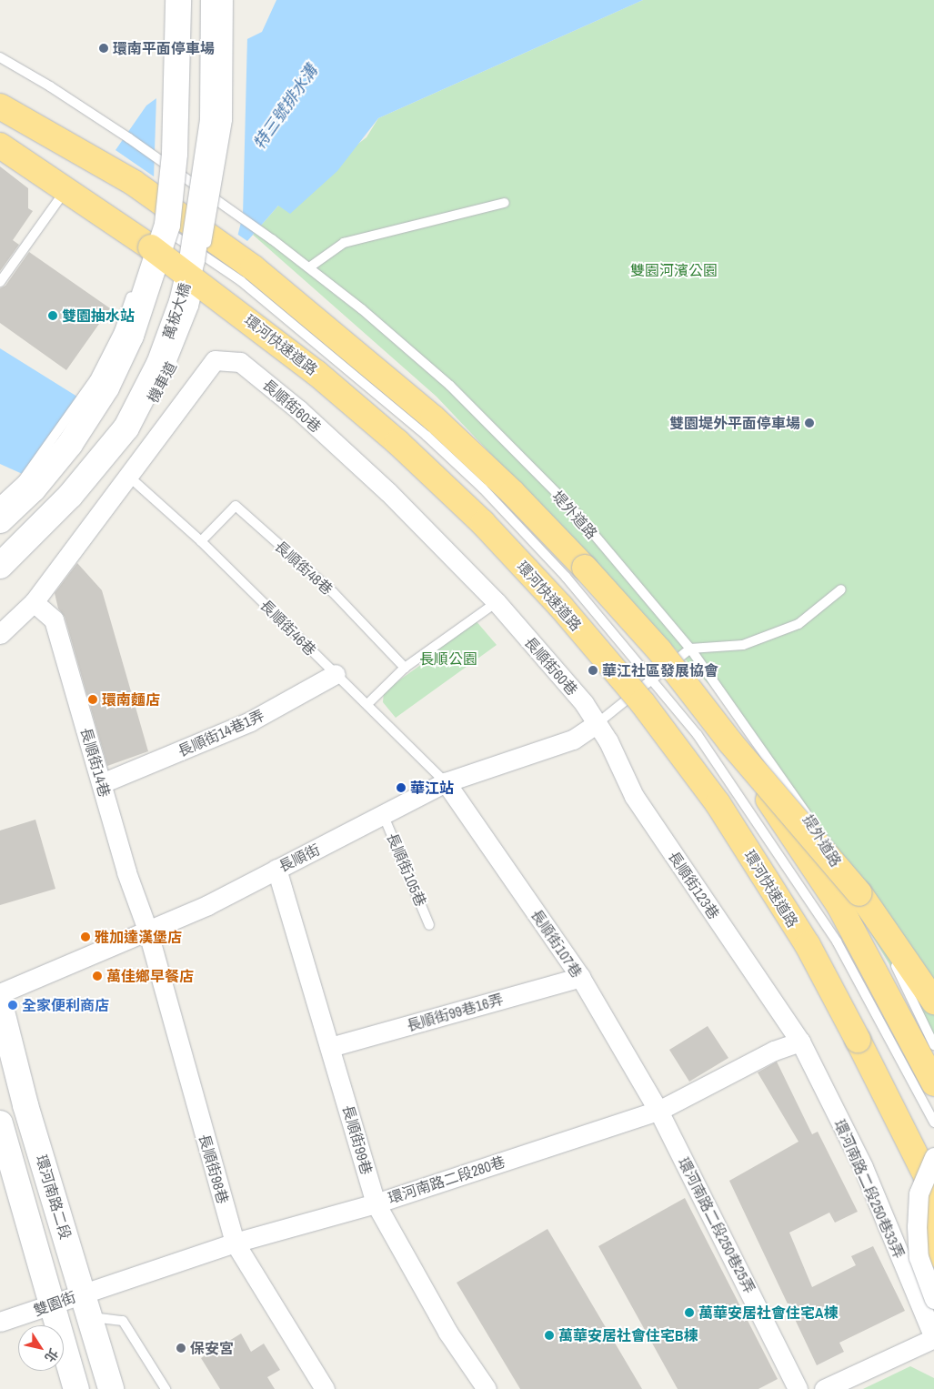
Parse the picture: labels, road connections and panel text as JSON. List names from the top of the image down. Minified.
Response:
{"streets":{"highway":["環河快速道路"],"street":["萬板大橋","長順街60巷","長順街14巷1弄","長順街14巷","長順街","長順街123巷","長順街107巷","長順街99巷16弄","長順街99巷","長順街98巷","環河南路二段280巷","環河南路二段250巷33弄","環河南路二段","環河南路二段250巷25弄","雙園街"],"lane":["機車道","堤外道路","長順街48巷","長順街46巷","提外道路","長順街105巷"]},"crossings":[["萬板大橋","機車道"],["長順街60巷","長順街46巷"],["長順街60巷","長順街14巷"],["長順街60巷","長順街"],["長順街60巷","長順街123巷"],["堤外道路","提外道路"],["長順街48巷","長順街46巷"],["長順街46巷","長順街14巷1弄"],["長順街46巷","長順街"],["長順街46巷","長順街107巷"],["長順街14巷1弄","長順街14巷"],["長順街14巷","長順街"],["長順街14巷","長順街98巷"],["長順街","長順街105巷"],["長順街","長順街123巷"],["長順街","長順街107巷"],["長順街","長順街99巷"],["長順街","長順街98巷"],["長順街123巷","環河南路二段280巷"],["長順街123巷","環河南路二段250巷33弄"],["長順街107巷","長順街99巷16弄"],["長順街107巷","環河南路二段280巷"],["長順街107巷","環河南路二段250巷25弄"],["長順街99巷16弄","長順街99巷"],["長順街99巷","環河南路二段280巷"],["長順街98巷","環河南路二段280巷"],["環河南路二段280巷","環河南路二段250巷33弄"],["環河南路二段280巷","環河南路二段"],["環河南路二段280巷","環河南路二段250巷25弄"],["環河南路二段280巷","雙園街"],["環河南路二段","雙園街"]],"water":["特三號排水溝"],"parks":["雙園河濱公園","長順公園"],"places":["環南平面停車場","雙園抽水站","雙園堤外平面停車場","華江社區發展協會","環南麵店","華江站","雅加達漢堡店","萬佳鄉早餐店","全家便利商店","萬華安居社會住宅A棟","萬華安居社會住宅B棟","保安宮"],"north":"bottom right"}
